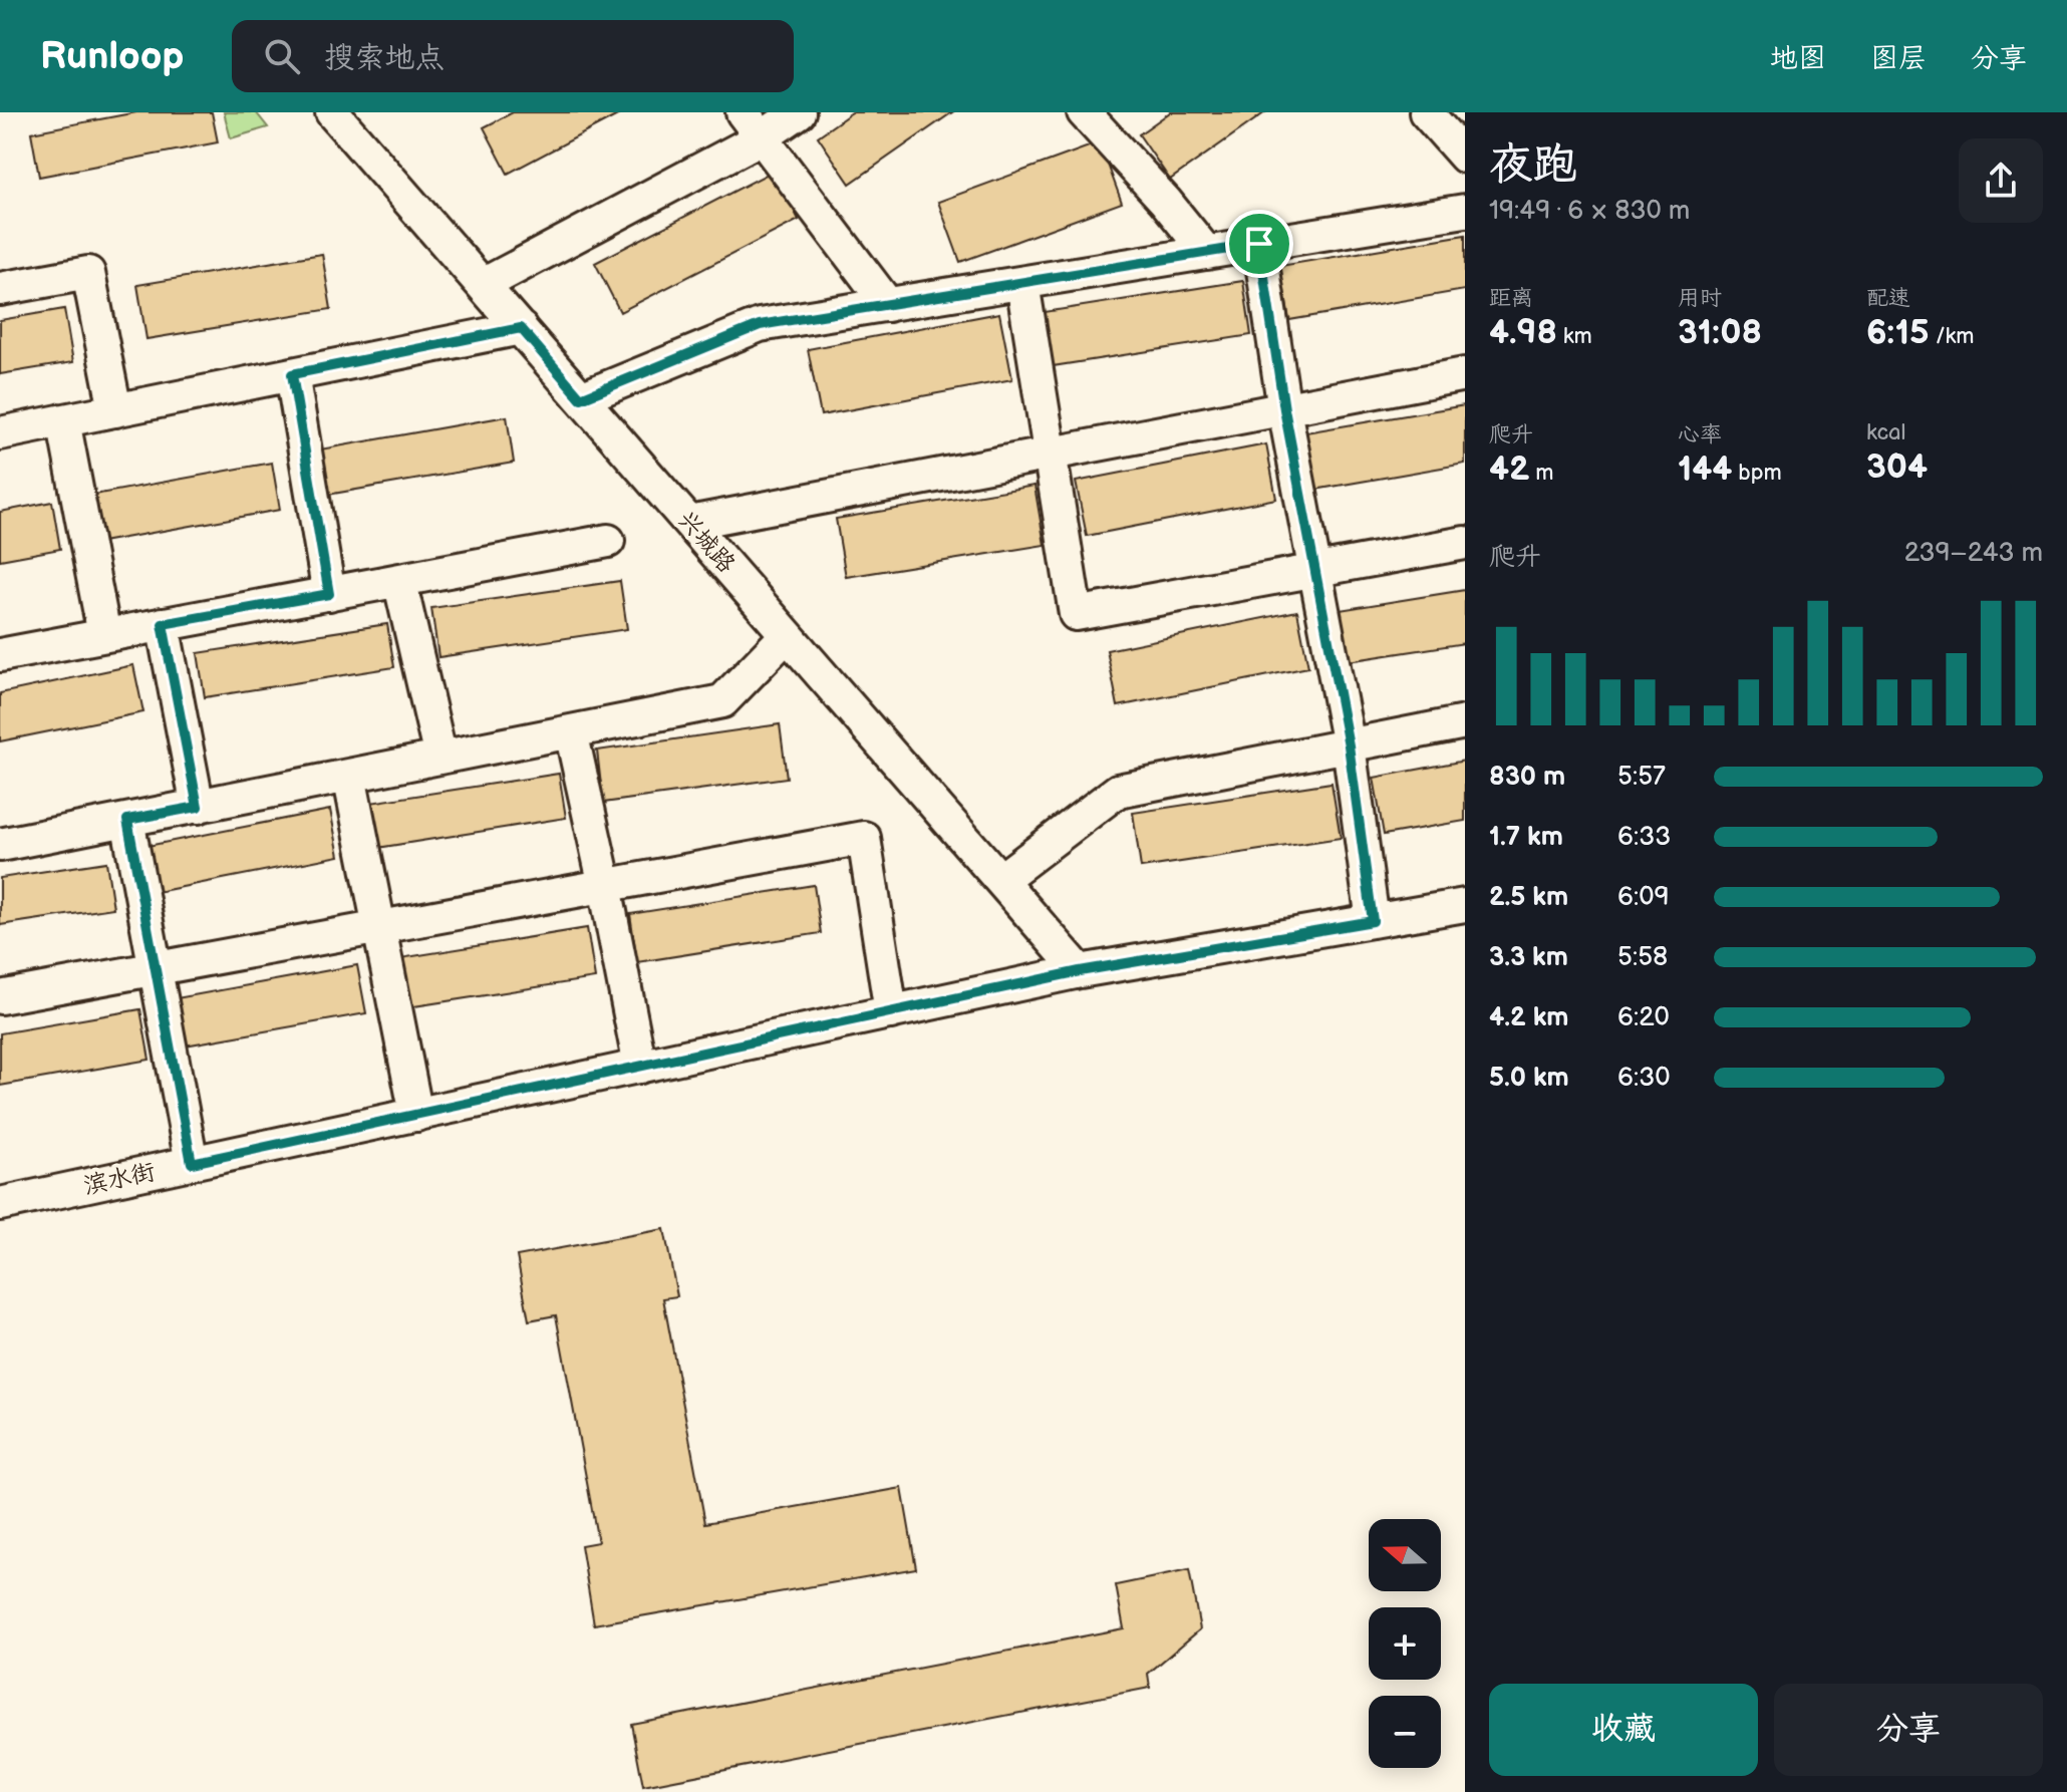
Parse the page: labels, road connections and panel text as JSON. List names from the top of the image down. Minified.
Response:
{"streets":{"street":["兴城路","滨水街"]},"crossings":[["兴城路","滨水街"]],"north":"left","page":{"header":"Runloop","search":"搜索地点","nav":["地图","图层","分享"],"heading":["夜跑","19:49 · 6 × 830 m"],"stats":[["距离","4.98 km"],["用时","31:08"],["配速","6:15 /km"],["爬升","42 m"],["心率","144 bpm"],["kcal","304"]],"chart":["爬升","239–243 m"],"list":[{"name":"830 m","note":"5:57"},{"name":"1.7 km","note":"6:33"},{"name":"2.5 km","note":"6:09"},{"name":"3.3 km","note":"5:58"},{"name":"4.2 km","note":"6:20"},{"name":"5.0 km","note":"6:30"}],"map_buttons":["+","−"],"buttons":["收藏","分享"]}}
